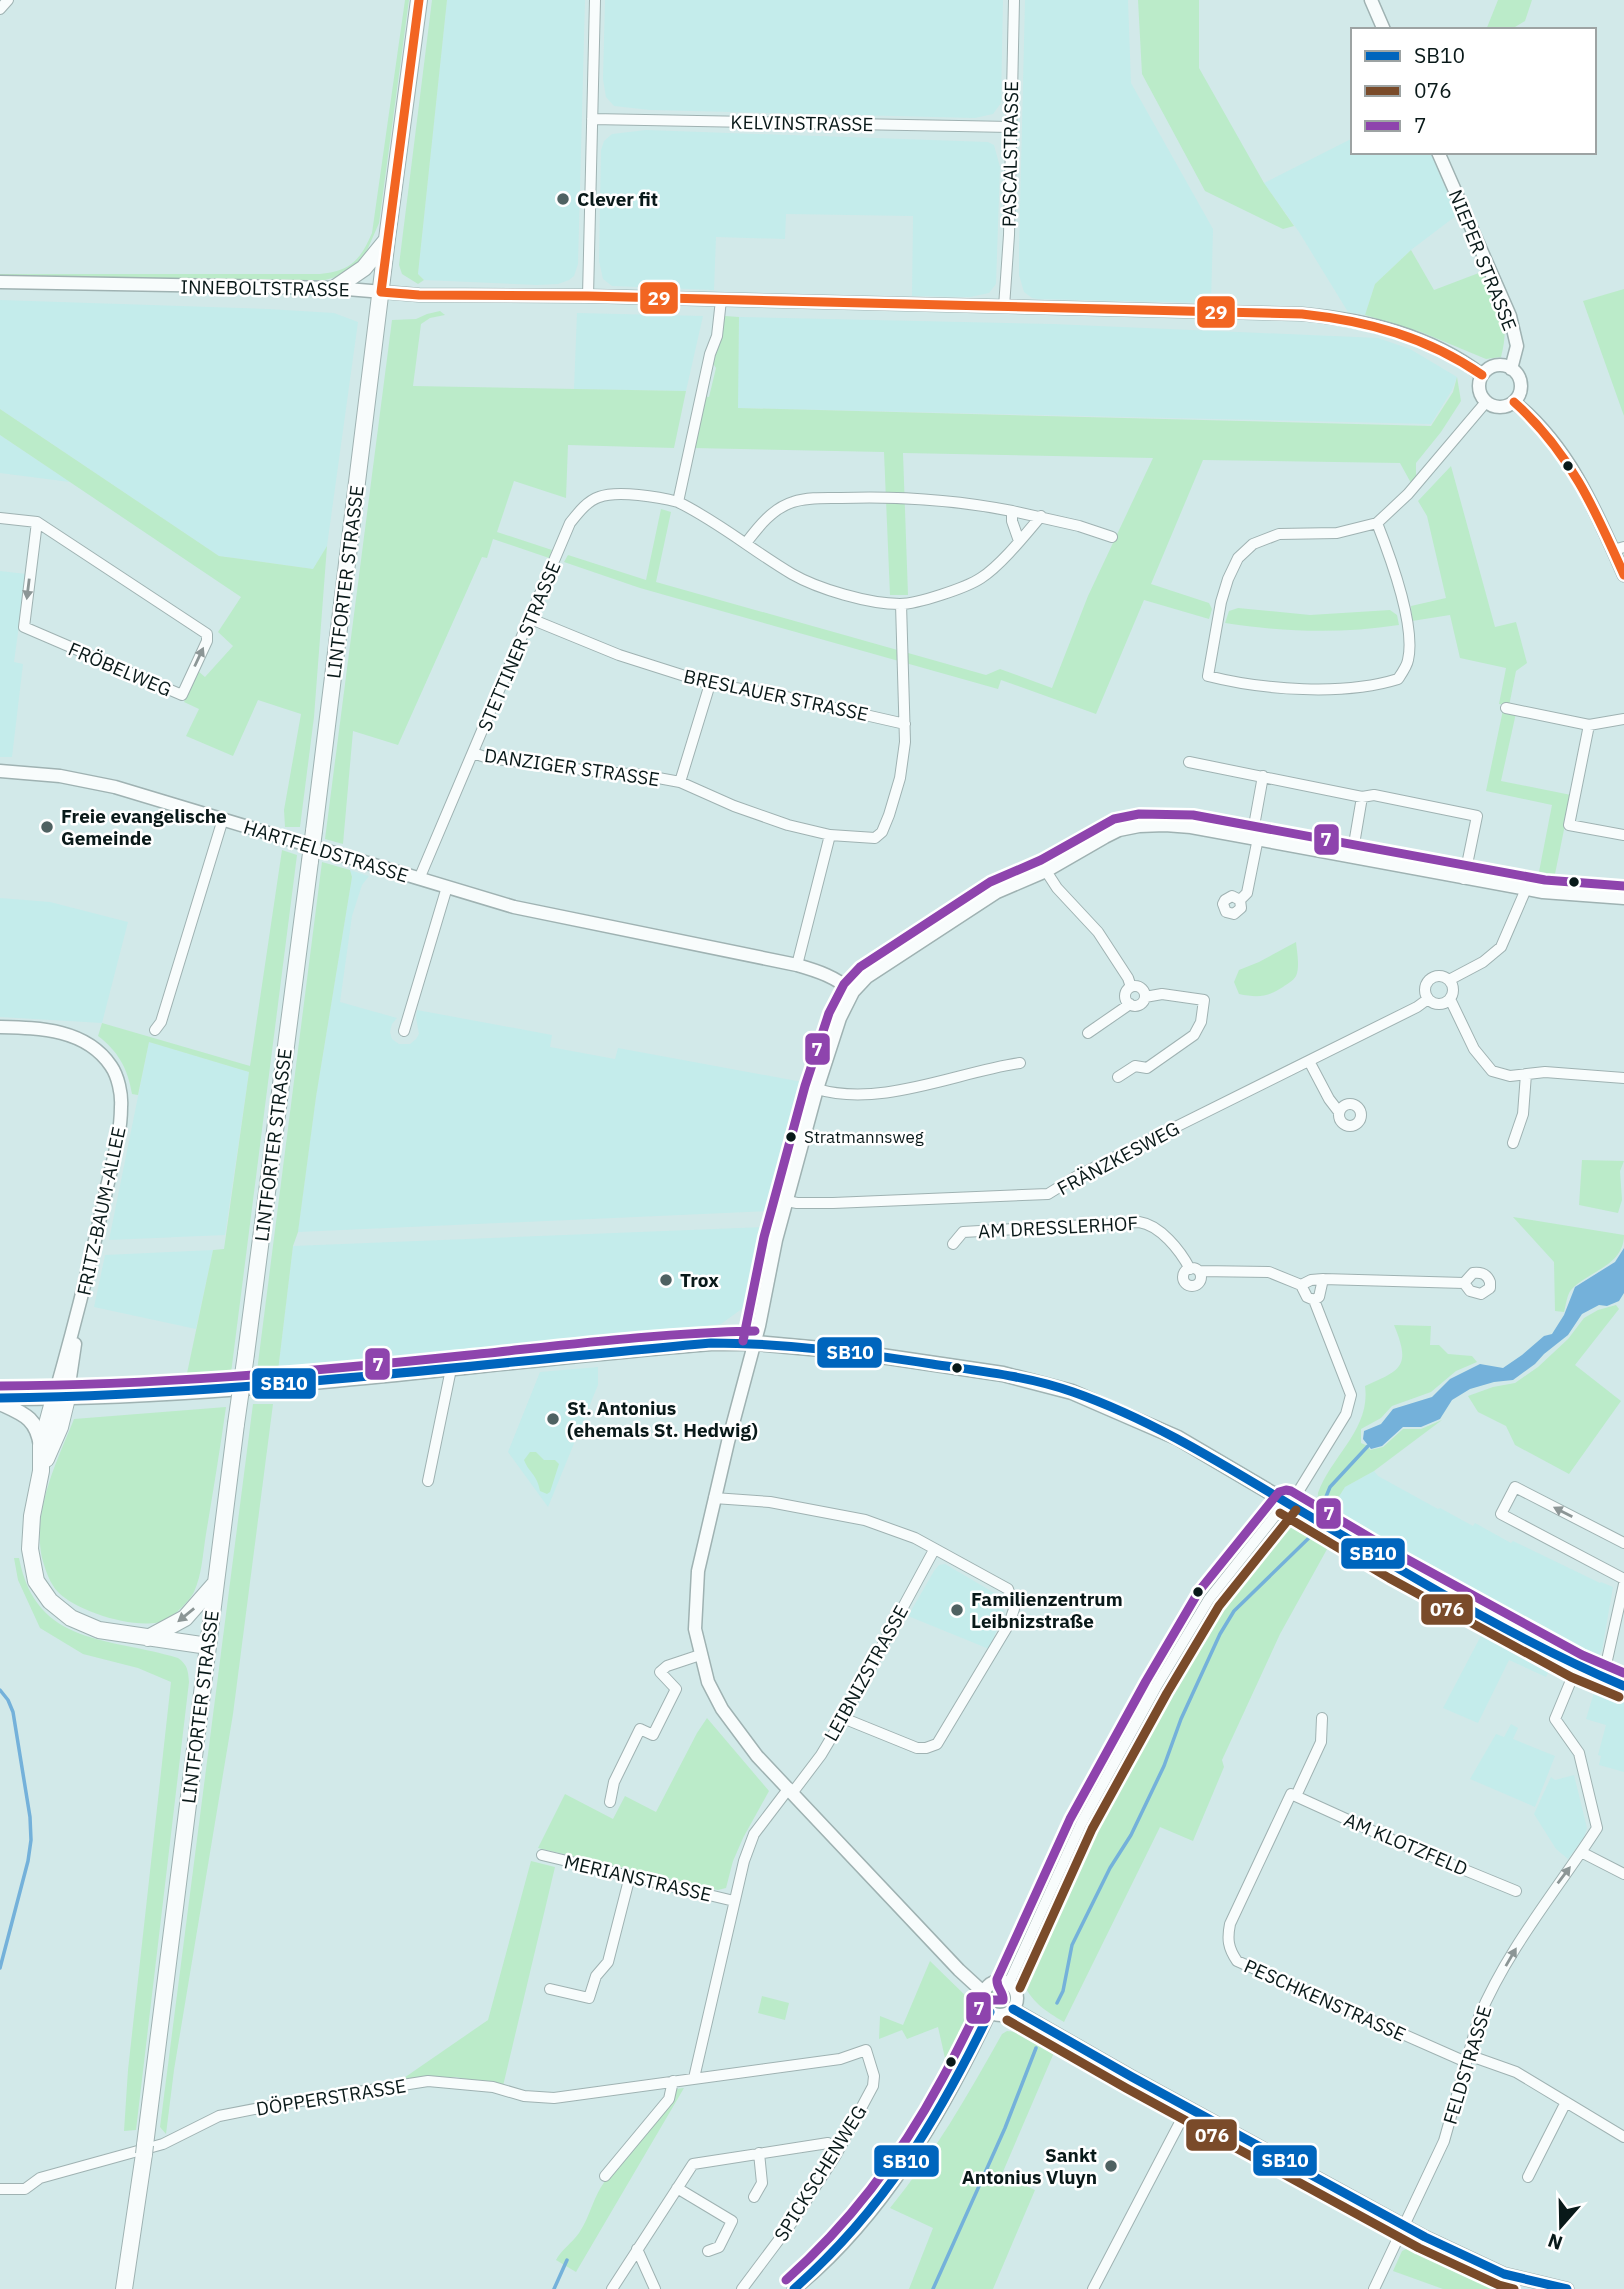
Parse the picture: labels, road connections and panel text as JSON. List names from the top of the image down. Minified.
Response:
{"streets":{"main road":["LINTFORTER STRASSE"],"street":["KELVINSTRASSE","PASCALSTRASSE","NIEPER STRASSE","INNEBOLTSTRASSE","STETTINER STRASSE","FRÖBELWEG","BRESLAUER STRASSE","DANZIGER STRASSE","HARTFELDSTRASSE","FRÄNZKESWEG","FRITZ-BAUM-ALLEE","AM DRESSLERHOF","LEIBNIZSTRASSE","AM KLOTZFELD","MERIANSTRASSE","PESCHKENSTRASSE","FELDSTRASSE","DÖPPERSTRASSE","SPICKSCHENWEG"]},"crossings":[["KELVINSTRASSE","PASCALSTRASSE"],["PASCALSTRASSE","INNEBOLTSTRASSE"],["NIEPER STRASSE","INNEBOLTSTRASSE"],["INNEBOLTSTRASSE","LINTFORTER STRASSE"],["STETTINER STRASSE","BRESLAUER STRASSE"],["STETTINER STRASSE","DANZIGER STRASSE"],["STETTINER STRASSE","HARTFELDSTRASSE"],["BRESLAUER STRASSE","DANZIGER STRASSE"],["AM KLOTZFELD","PESCHKENSTRASSE"],["PESCHKENSTRASSE","FELDSTRASSE"],["DÖPPERSTRASSE","SPICKSCHENWEG"]],"places":["Clever fit","Freie evangelische Gemeinde","Stratmannsweg","Trox","St. Antonius (ehemals St. Hedwig)","Familienzentrum Leibnizstraße","Sankt Antonius Vluyn"],"lines":["transit line 29","transit line 7","transit line SB10","transit line 076"],"legend":["SB10","076","7"],"north":"bottom"}
